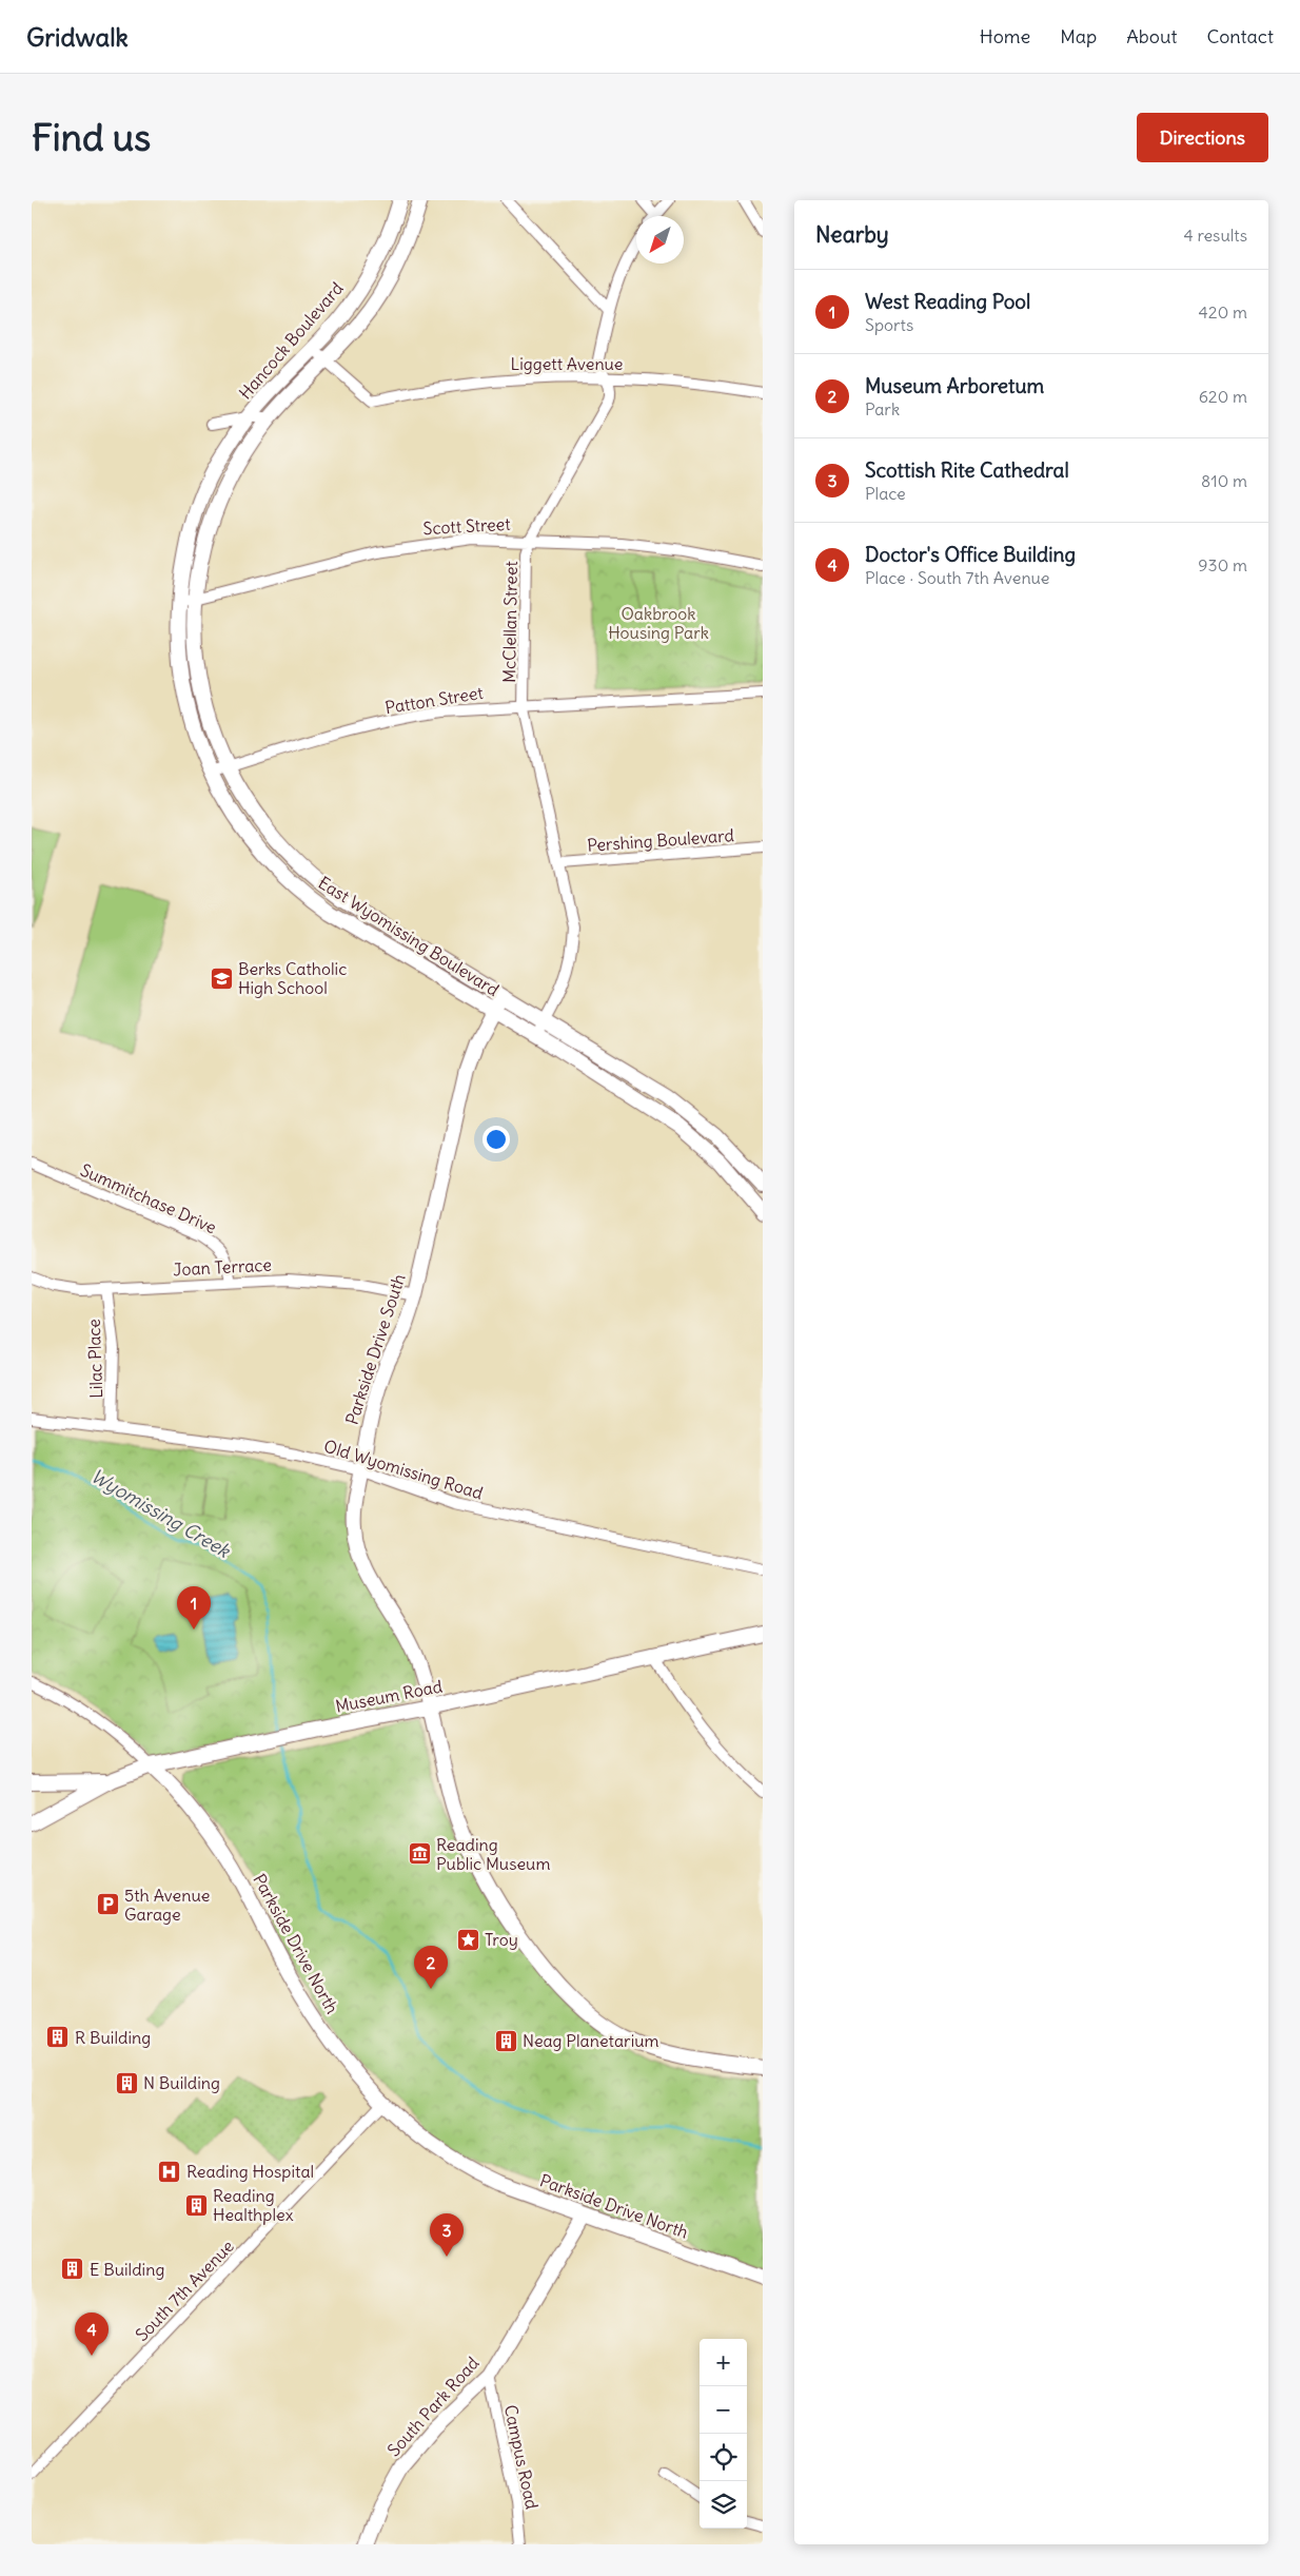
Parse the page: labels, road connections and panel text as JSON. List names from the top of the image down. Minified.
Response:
{"streets":{"street":["Hancock Boulevard","Liggett Avenue","Scott Street","McClellan Street","Patton Street","Pershing Boulevard","East Wyomissing Boulevard","Summitchase Drive","Joan Terrace","Parkside Drive South","Lilac Place","Old Wyomissing Road","Museum Road","Parkside Drive North","South 7th Avenue","South Park Road","Campus Road"]},"crossings":[["Hancock Boulevard","Liggett Avenue"],["Hancock Boulevard","East Wyomissing Boulevard"],["Liggett Avenue","McClellan Street"],["Scott Street","McClellan Street"],["Scott Street","East Wyomissing Boulevard"],["McClellan Street","Patton Street"],["McClellan Street","Pershing Boulevard"],["McClellan Street","East Wyomissing Boulevard"],["Patton Street","East Wyomissing Boulevard"],["East Wyomissing Boulevard","Parkside Drive South"],["Summitchase Drive","Joan Terrace"],["Joan Terrace","Parkside Drive South"],["Joan Terrace","Lilac Place"],["Parkside Drive South","Old Wyomissing Road"],["Parkside Drive South","Museum Road"],["Lilac Place","Old Wyomissing Road"],["Museum Road","Parkside Drive North"],["Parkside Drive North","South 7th Avenue"],["Parkside Drive North","South Park Road"],["South Park Road","Campus Road"]],"water":["Wyomissing Creek"],"parks":["Oakbrook Housing Park"],"places":{"school or university":["Berks Catholic High School"],"museum":["Reading Public Museum"],"parking":["5th Avenue Garage"],"place":["Troy"],"building":["R Building","Neag Planetarium","N Building","Reading Healthplex","E Building"],"hospital":["Reading Hospital"]},"north":"bottom left","page":{"header":"Gridwalk","nav":["Home","Map","About","Contact"],"buttons":"Directions","title":"Find us","heading":["Nearby","4 results"],"list":[{"mark":"1","name":"West Reading Pool","note":"Sports","value":"420 m"},{"mark":"2","name":"Museum Arboretum","note":"Park","value":"620 m"},{"mark":"3","name":"Scottish Rite Cathedral","note":"Place","value":"810 m"},{"mark":"4","name":"Doctor's Office Building","note":"Place · South 7th Avenue","value":"930 m"}],"pins":["1","2","3","4"],"map_buttons":["+","−"]}}
